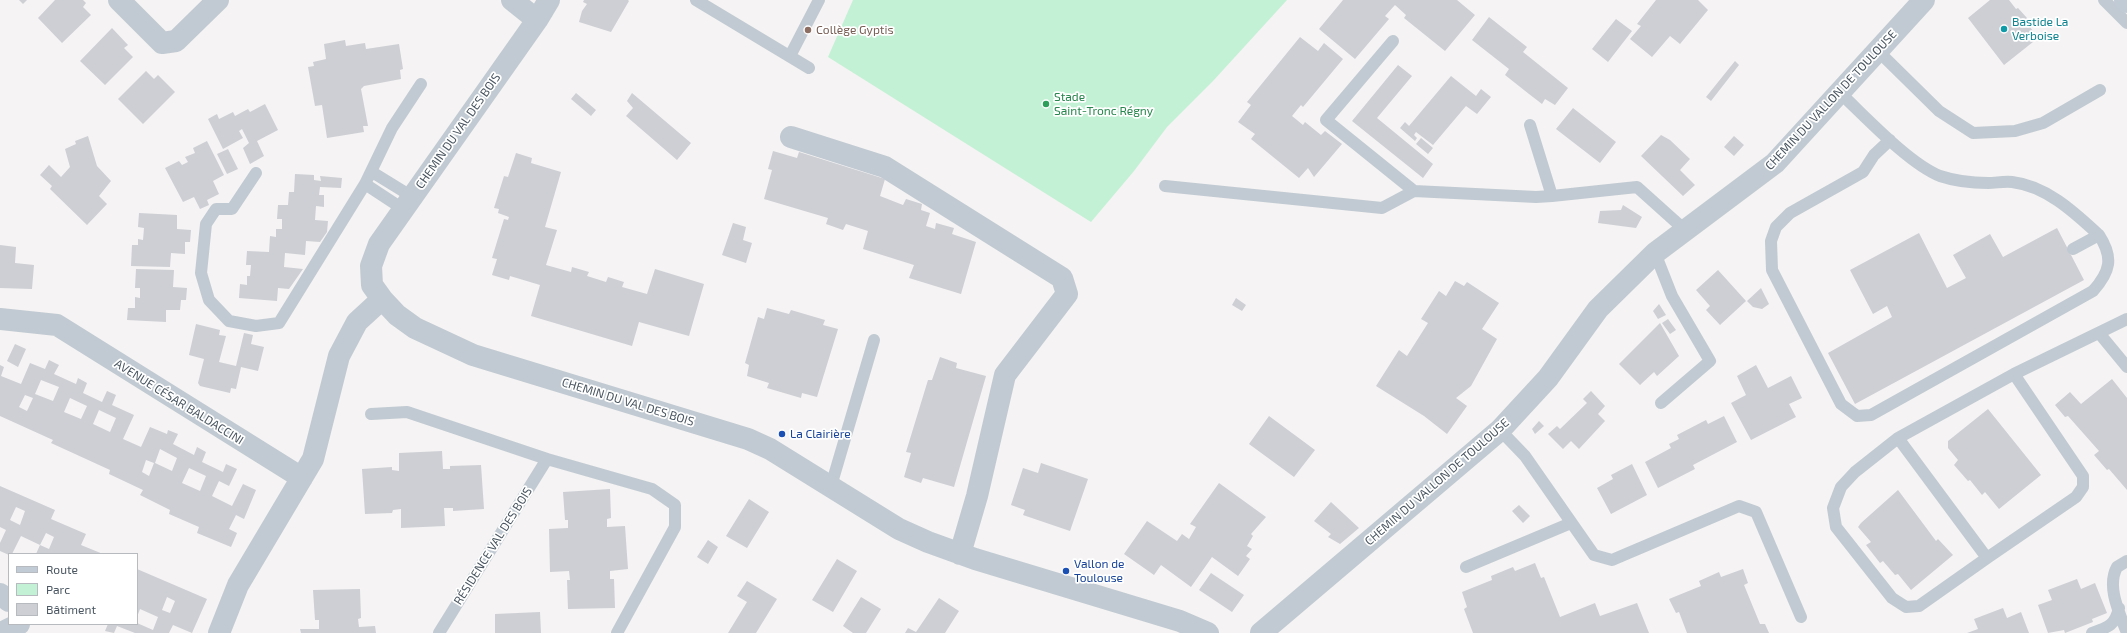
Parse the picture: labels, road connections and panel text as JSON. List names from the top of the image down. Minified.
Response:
{"streets":{"street":["CHEMIN DU VALLON DE TOULOUSE","CHEMIN DU VAL DES BOIS","AVENUE CÉSAR BALDACCINI"],"lane":["RÉSIDENCE VAL DES BOIS"]},"places":["Bastide La Verboise","Collège Gyptis","Stade Saint-Tronc Régny","La Clairière","Vallon de Toulouse"],"legend":["Route","Parc","Bâtiment"]}
